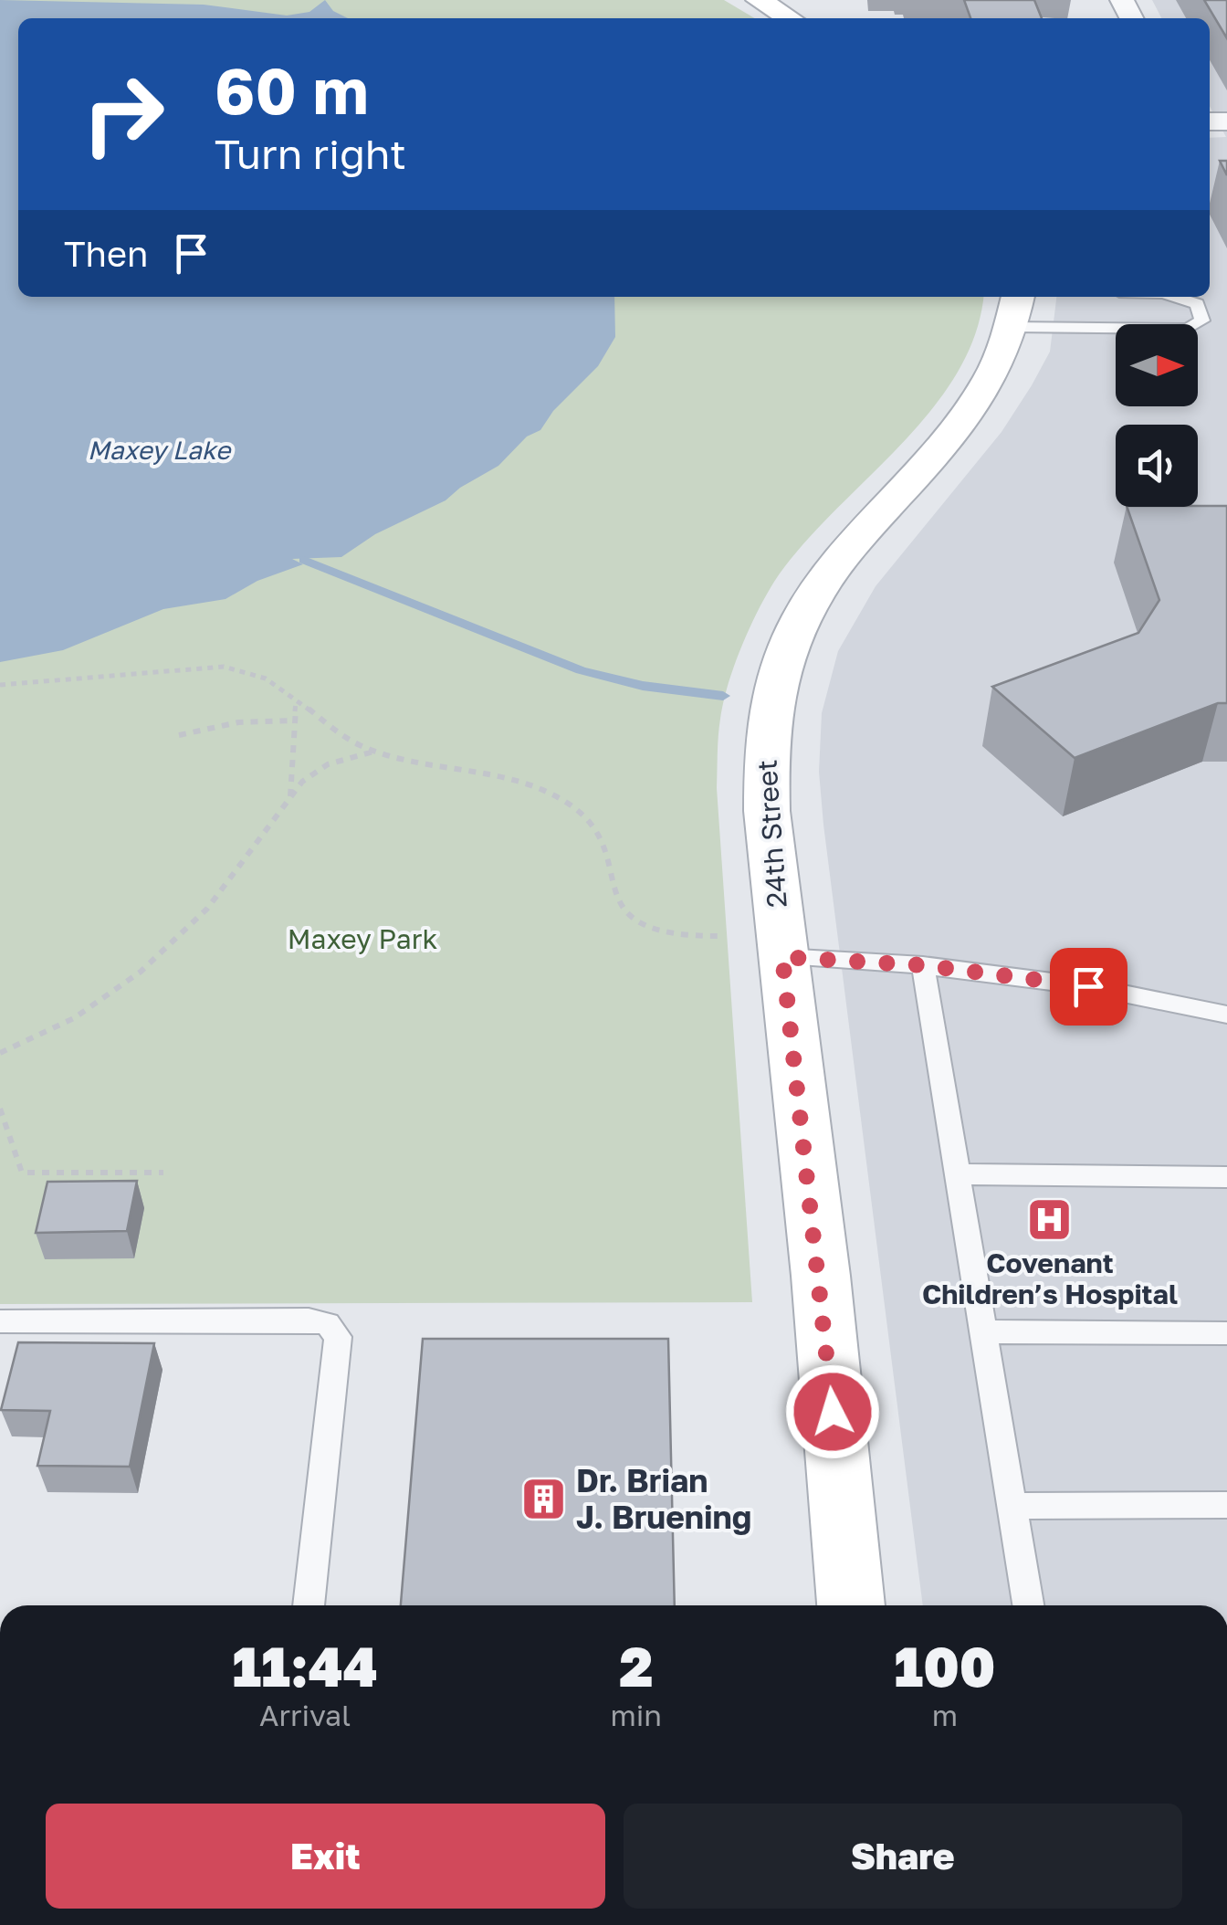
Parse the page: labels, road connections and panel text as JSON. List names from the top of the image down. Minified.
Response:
{"streets":{"street":["24th Street"]},"water":["Maxey Lake"],"parks":["Maxey Park"],"places":{"hospital":["Covenant Children’s Hospital"],"building":["Dr. Brian J. Bruening"]},"north":"right","page":{"turn":["60 m","Turn right"],"then":"Then","eta":["11:44","Arrival","2","min","100","m"],"buttons":["Exit","Share"]}}
